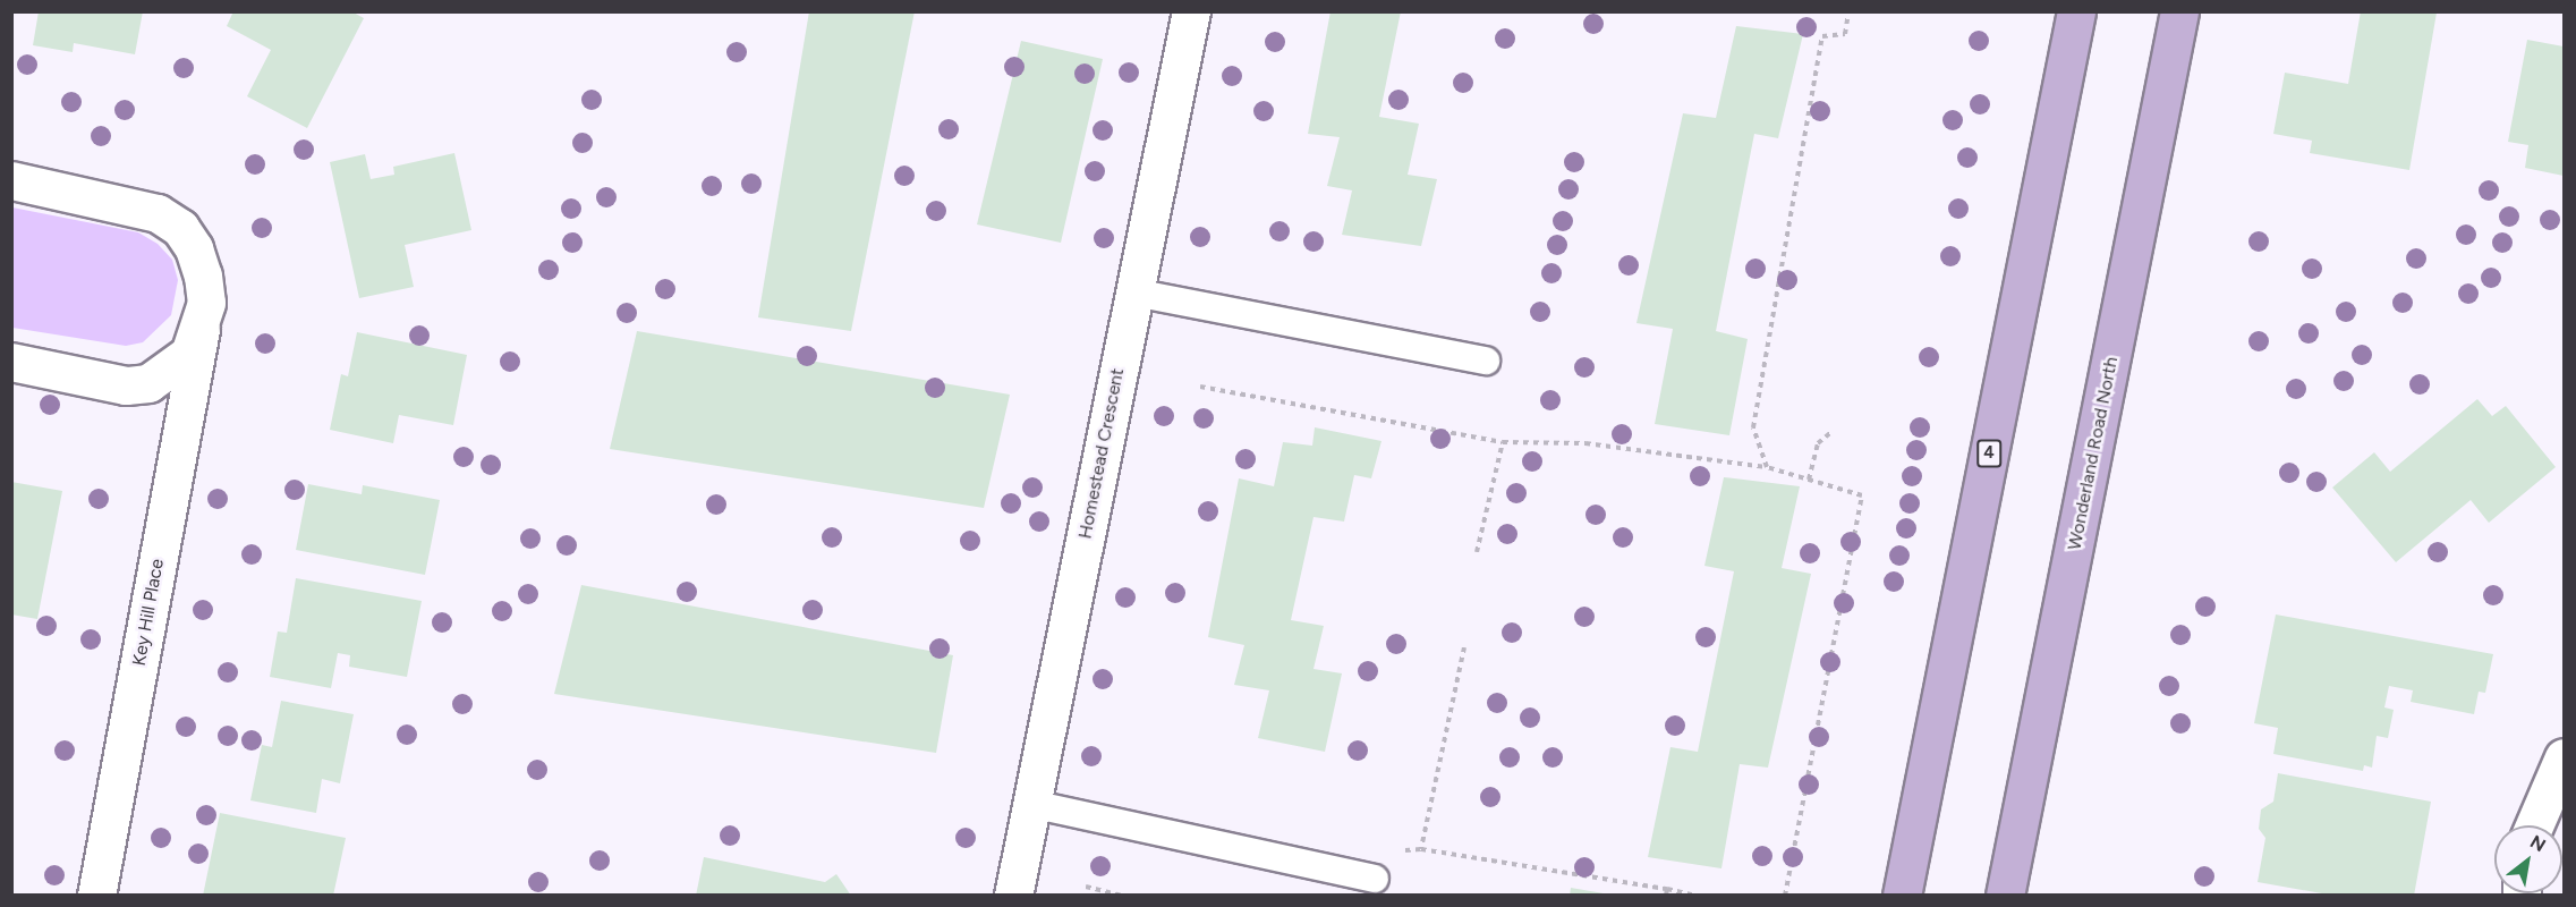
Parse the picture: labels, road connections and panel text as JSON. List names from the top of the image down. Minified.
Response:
{"streets":{"main road":["4","Wonderland Road North"],"street":["Homestead Crescent","Key Hill Place"]},"north":"top right"}
